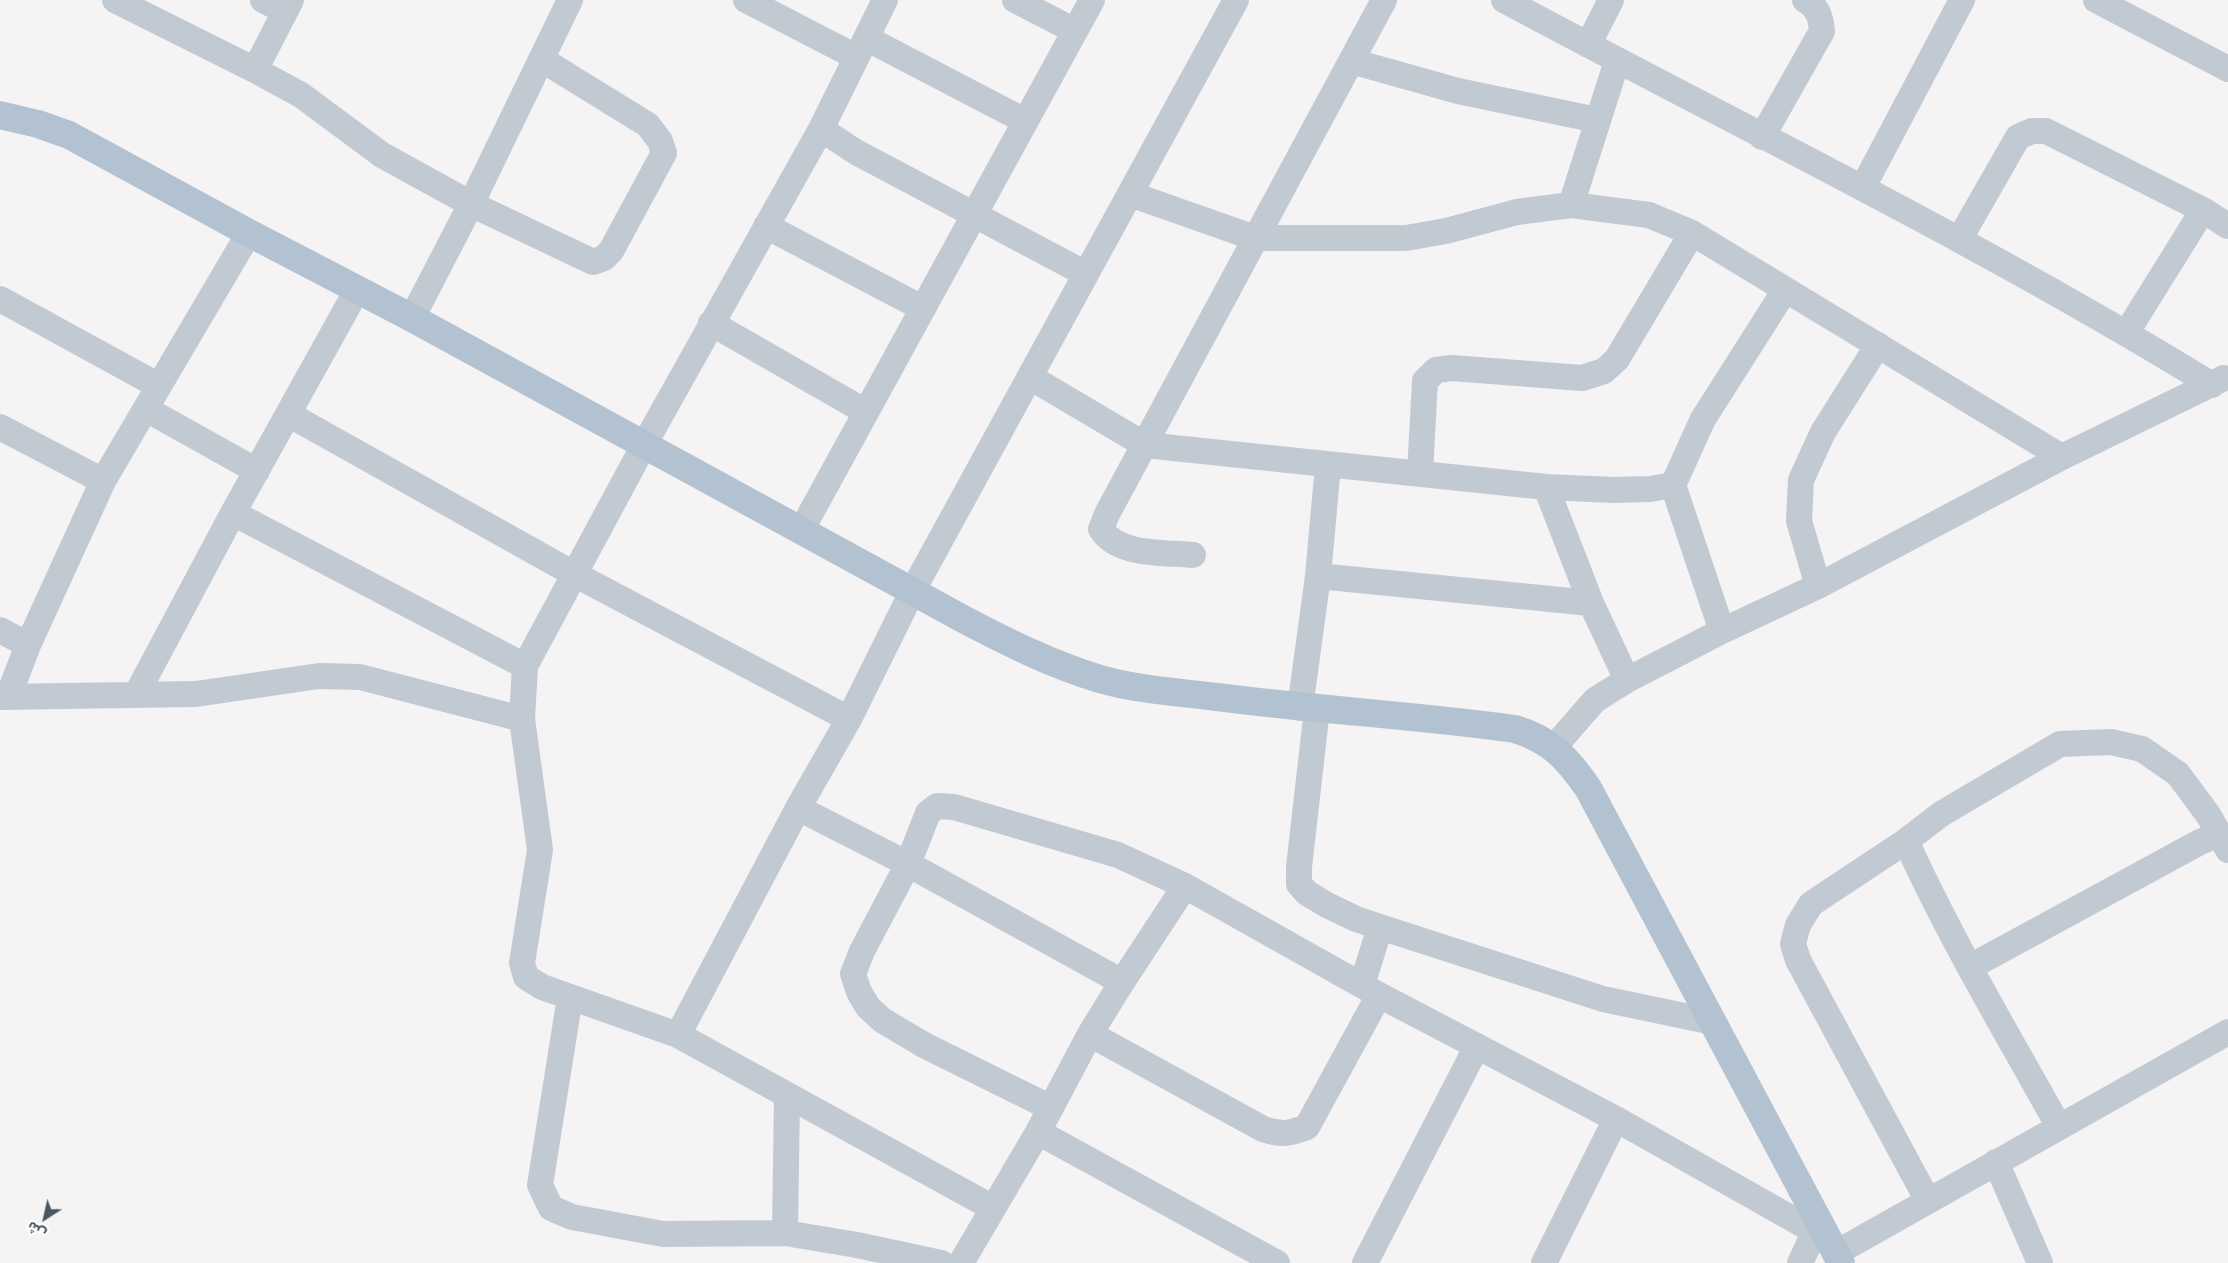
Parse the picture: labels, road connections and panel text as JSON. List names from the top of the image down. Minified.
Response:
{"north":"bottom left"}
